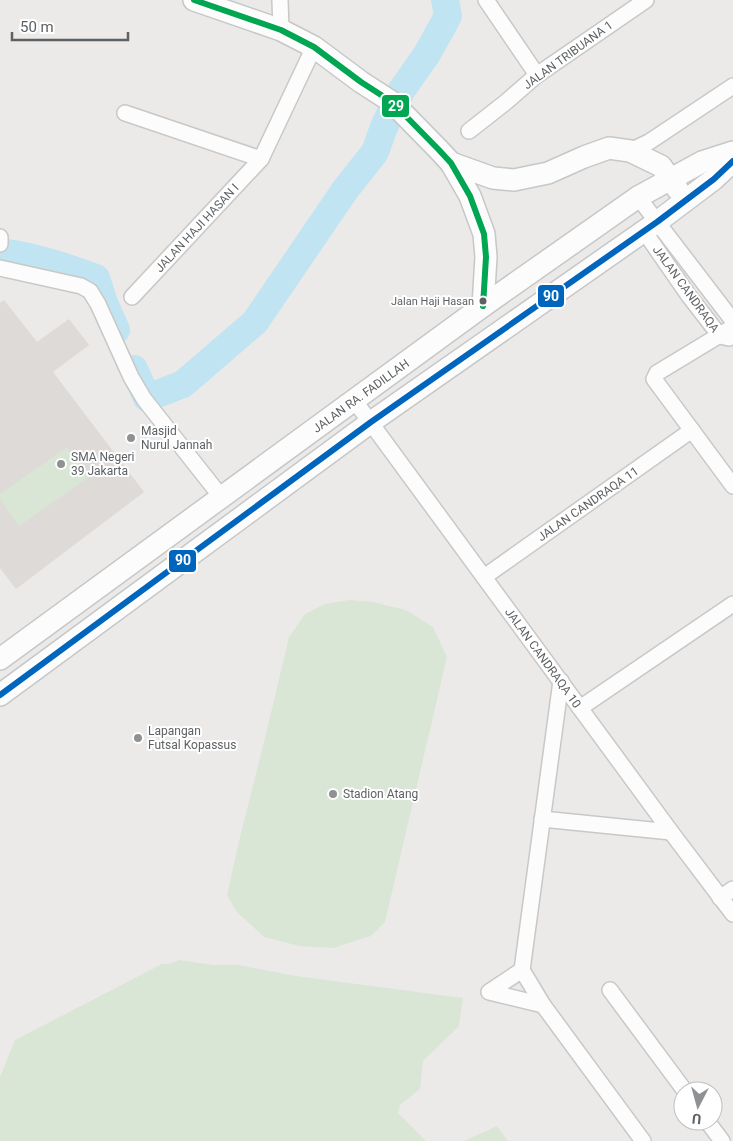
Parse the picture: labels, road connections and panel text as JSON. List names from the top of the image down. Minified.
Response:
{"streets":{"main road":["JALAN RA. FADILLAH"],"street":["JALAN TRIBUANA 1","JALAN HAJI HASAN I","JALAN CANDRAQA","JALAN CANDRAQA 11","JALAN CANDRAQA 10"]},"crossings":[["JALAN CANDRAQA","JALAN RA. FADILLAH"],["JALAN RA. FADILLAH","JALAN CANDRAQA 10"],["JALAN CANDRAQA 11","JALAN CANDRAQA 10"]],"places":["Jalan Haji Hasan","Masjid Nurul Jannah","SMA Negeri 39 Jakarta","Lapangan Futsal Kopassus","Stadion Atang"],"lines":["transit line 29","transit line 90"],"scale_bar":"50 m","north":"bottom"}
